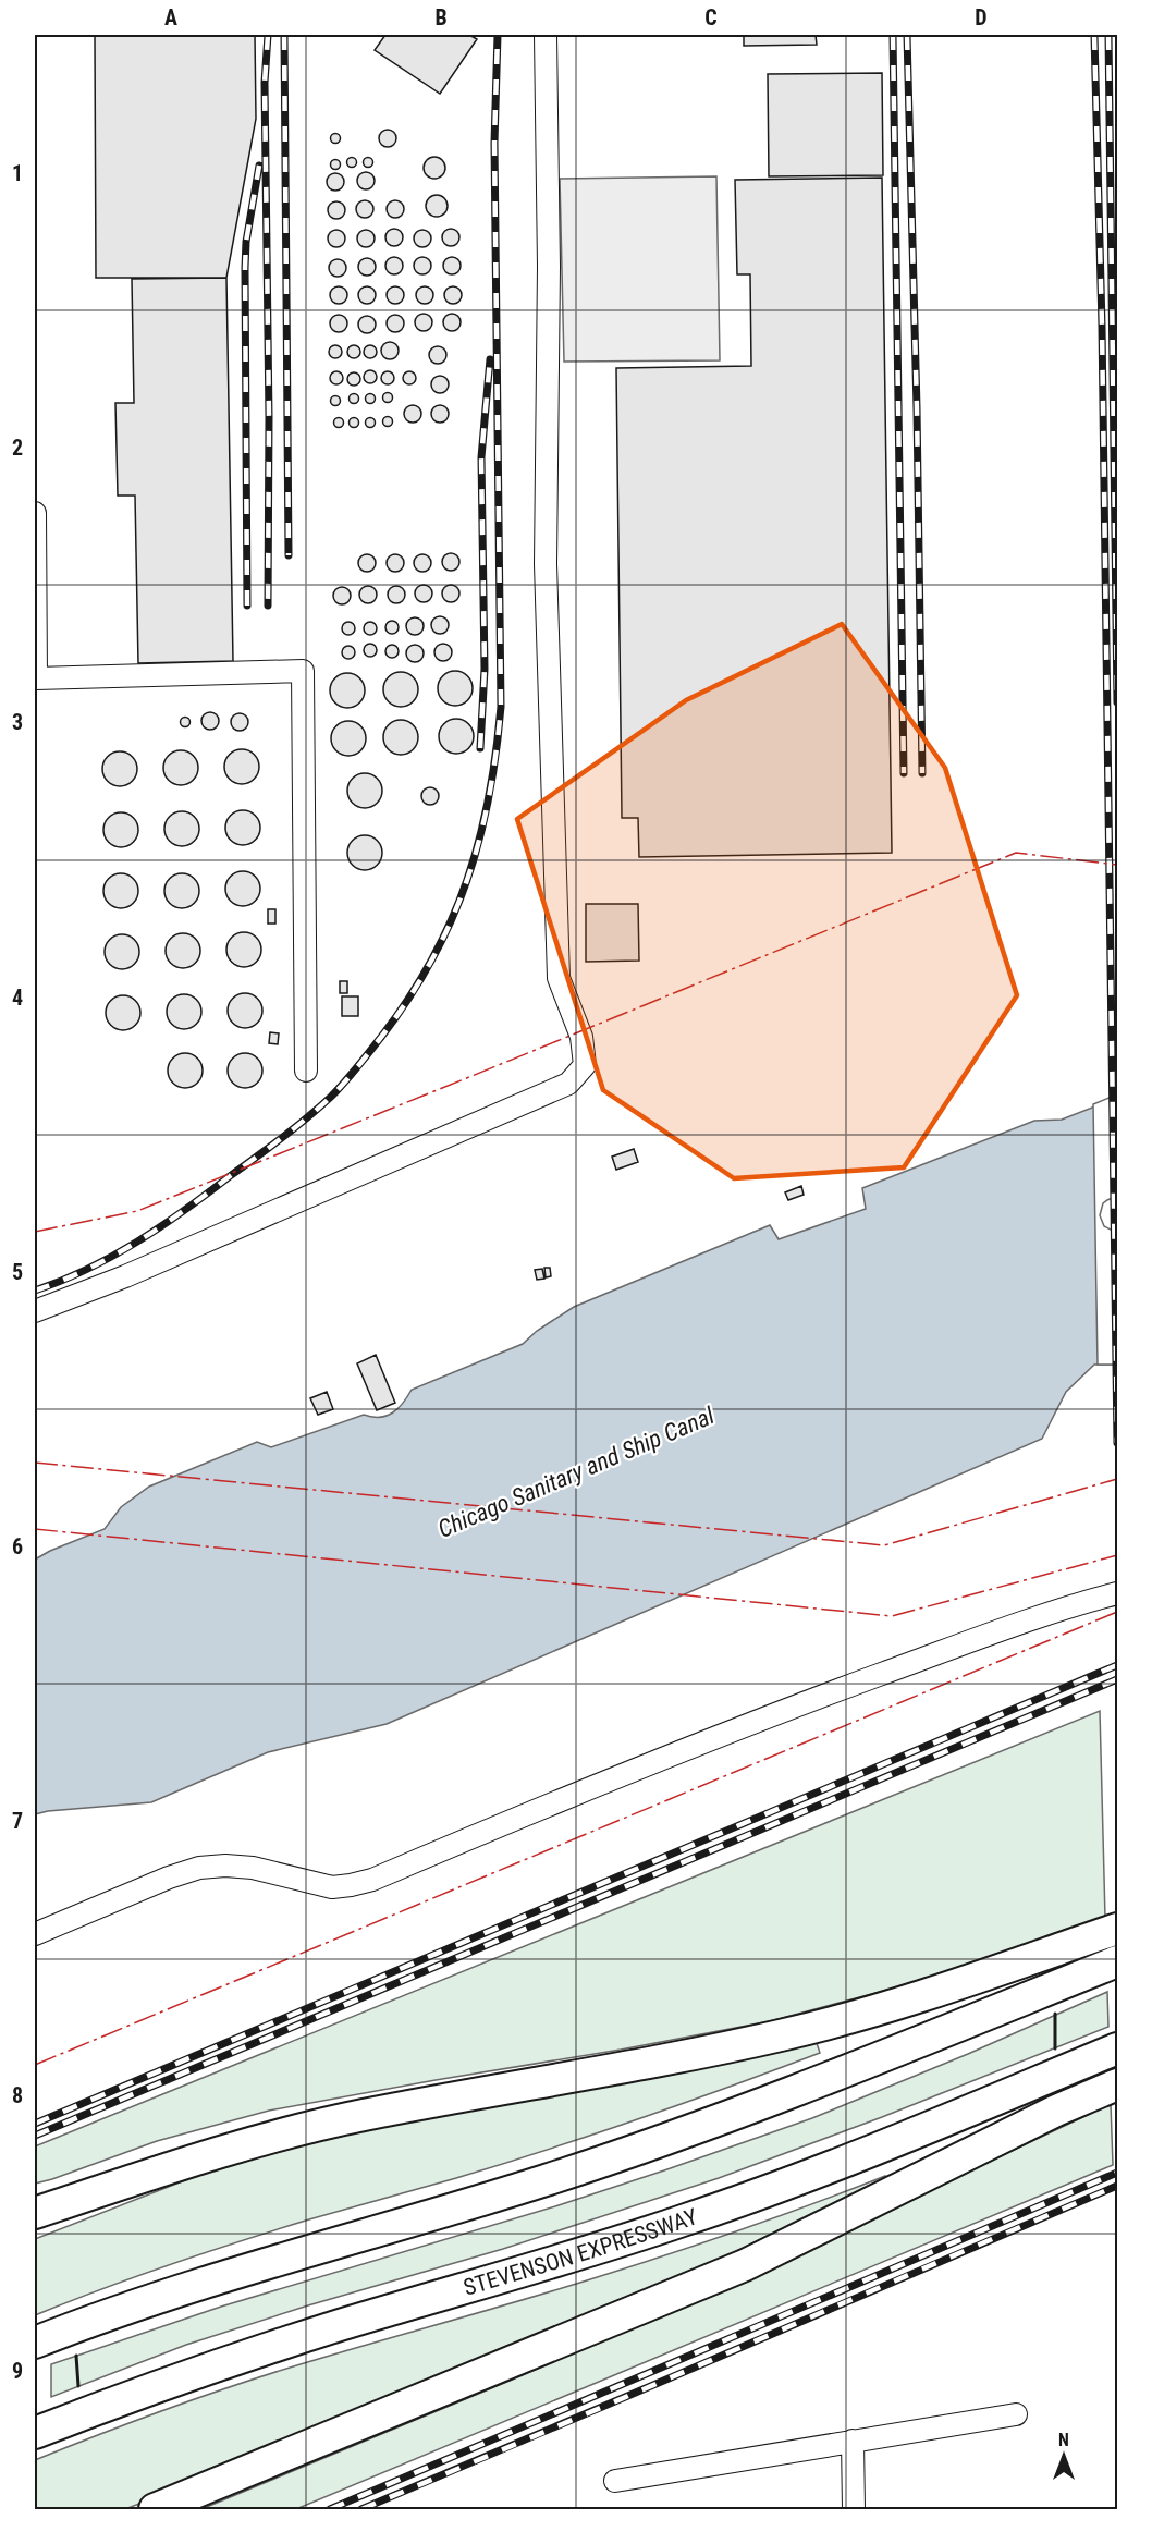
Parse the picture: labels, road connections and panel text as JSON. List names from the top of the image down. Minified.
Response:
{"streets":{"highway":["STEVENSON EXPRESSWAY"]},"water":["Chicago Sanitary and Ship Canal"],"north":"top","grid":{"columns":["A","B","C","D"],"rows":["1","2","3","4","5","6","7","8","9"]}}
